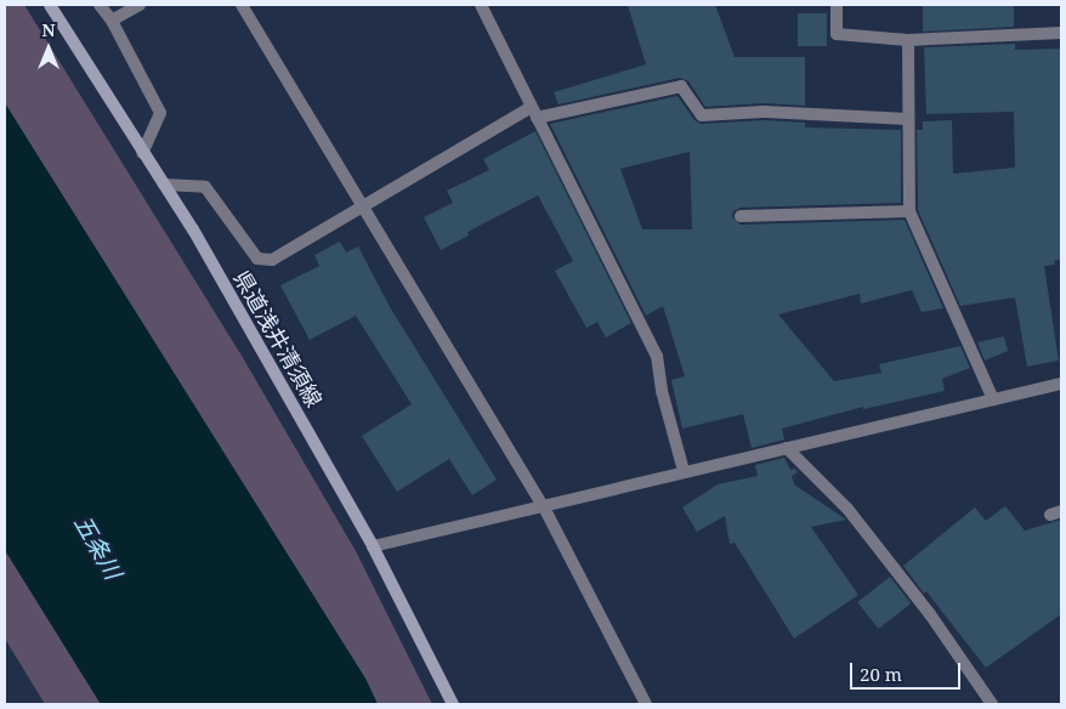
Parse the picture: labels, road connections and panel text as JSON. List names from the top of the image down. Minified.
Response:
{"streets":{"main road":["県道浅井清須線"]},"water":["五条川"],"scale_bar":"20 m","north":"top"}
